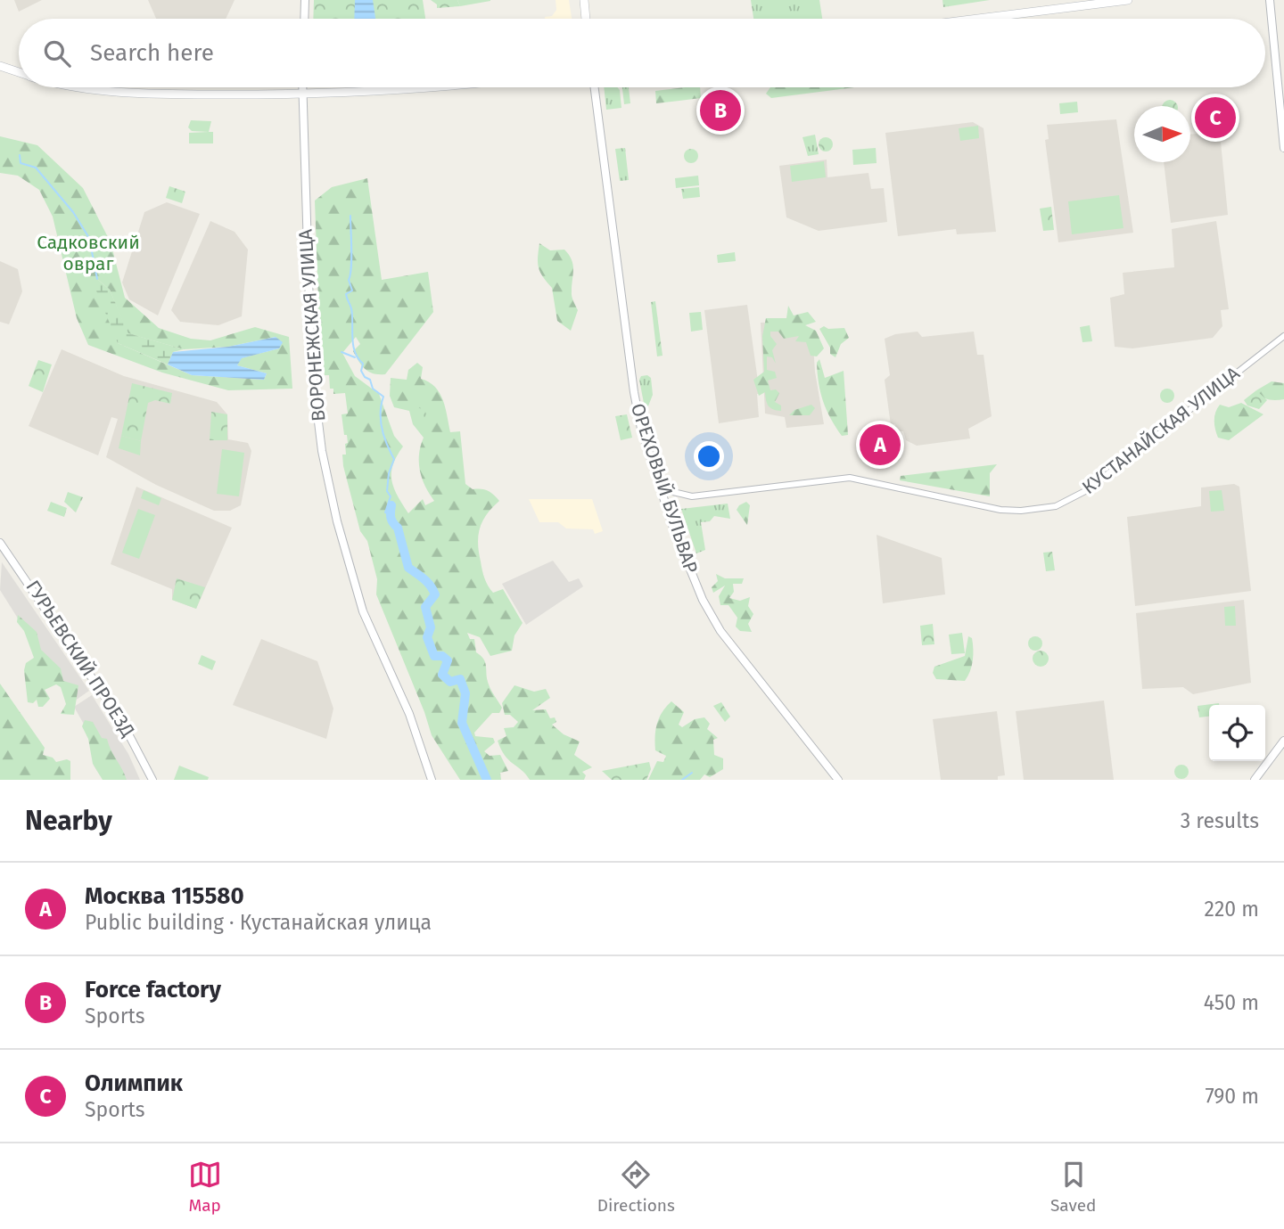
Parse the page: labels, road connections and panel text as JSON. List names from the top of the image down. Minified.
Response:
{"streets":{"street":["ВОРОНЕЖСКАЯ УЛИЦА","КУСТАНАЙСКАЯ УЛИЦА","ОРЕХОВЫЙ БУЛЬВАР","ГУРЬЕВСКИЙ ПРОЕЗД"]},"crossings":[["КУСТАНАЙСКАЯ УЛИЦА","ОРЕХОВЫЙ БУЛЬВАР"]],"parks":["Садковский овраг"],"north":"right","page":{"search":"Search here","pins":["B","C","A"],"heading":["Nearby","3 results"],"list":[{"mark":"A","name":"Москва 115580","note":"Public building · Кустанайская улица","value":"220 m"},{"mark":"B","name":"Force factory","note":"Sports","value":"450 m"},{"mark":"C","name":"Олимпик","note":"Sports","value":"790 m"}],"nav":["Map","Directions","Saved"]}}
